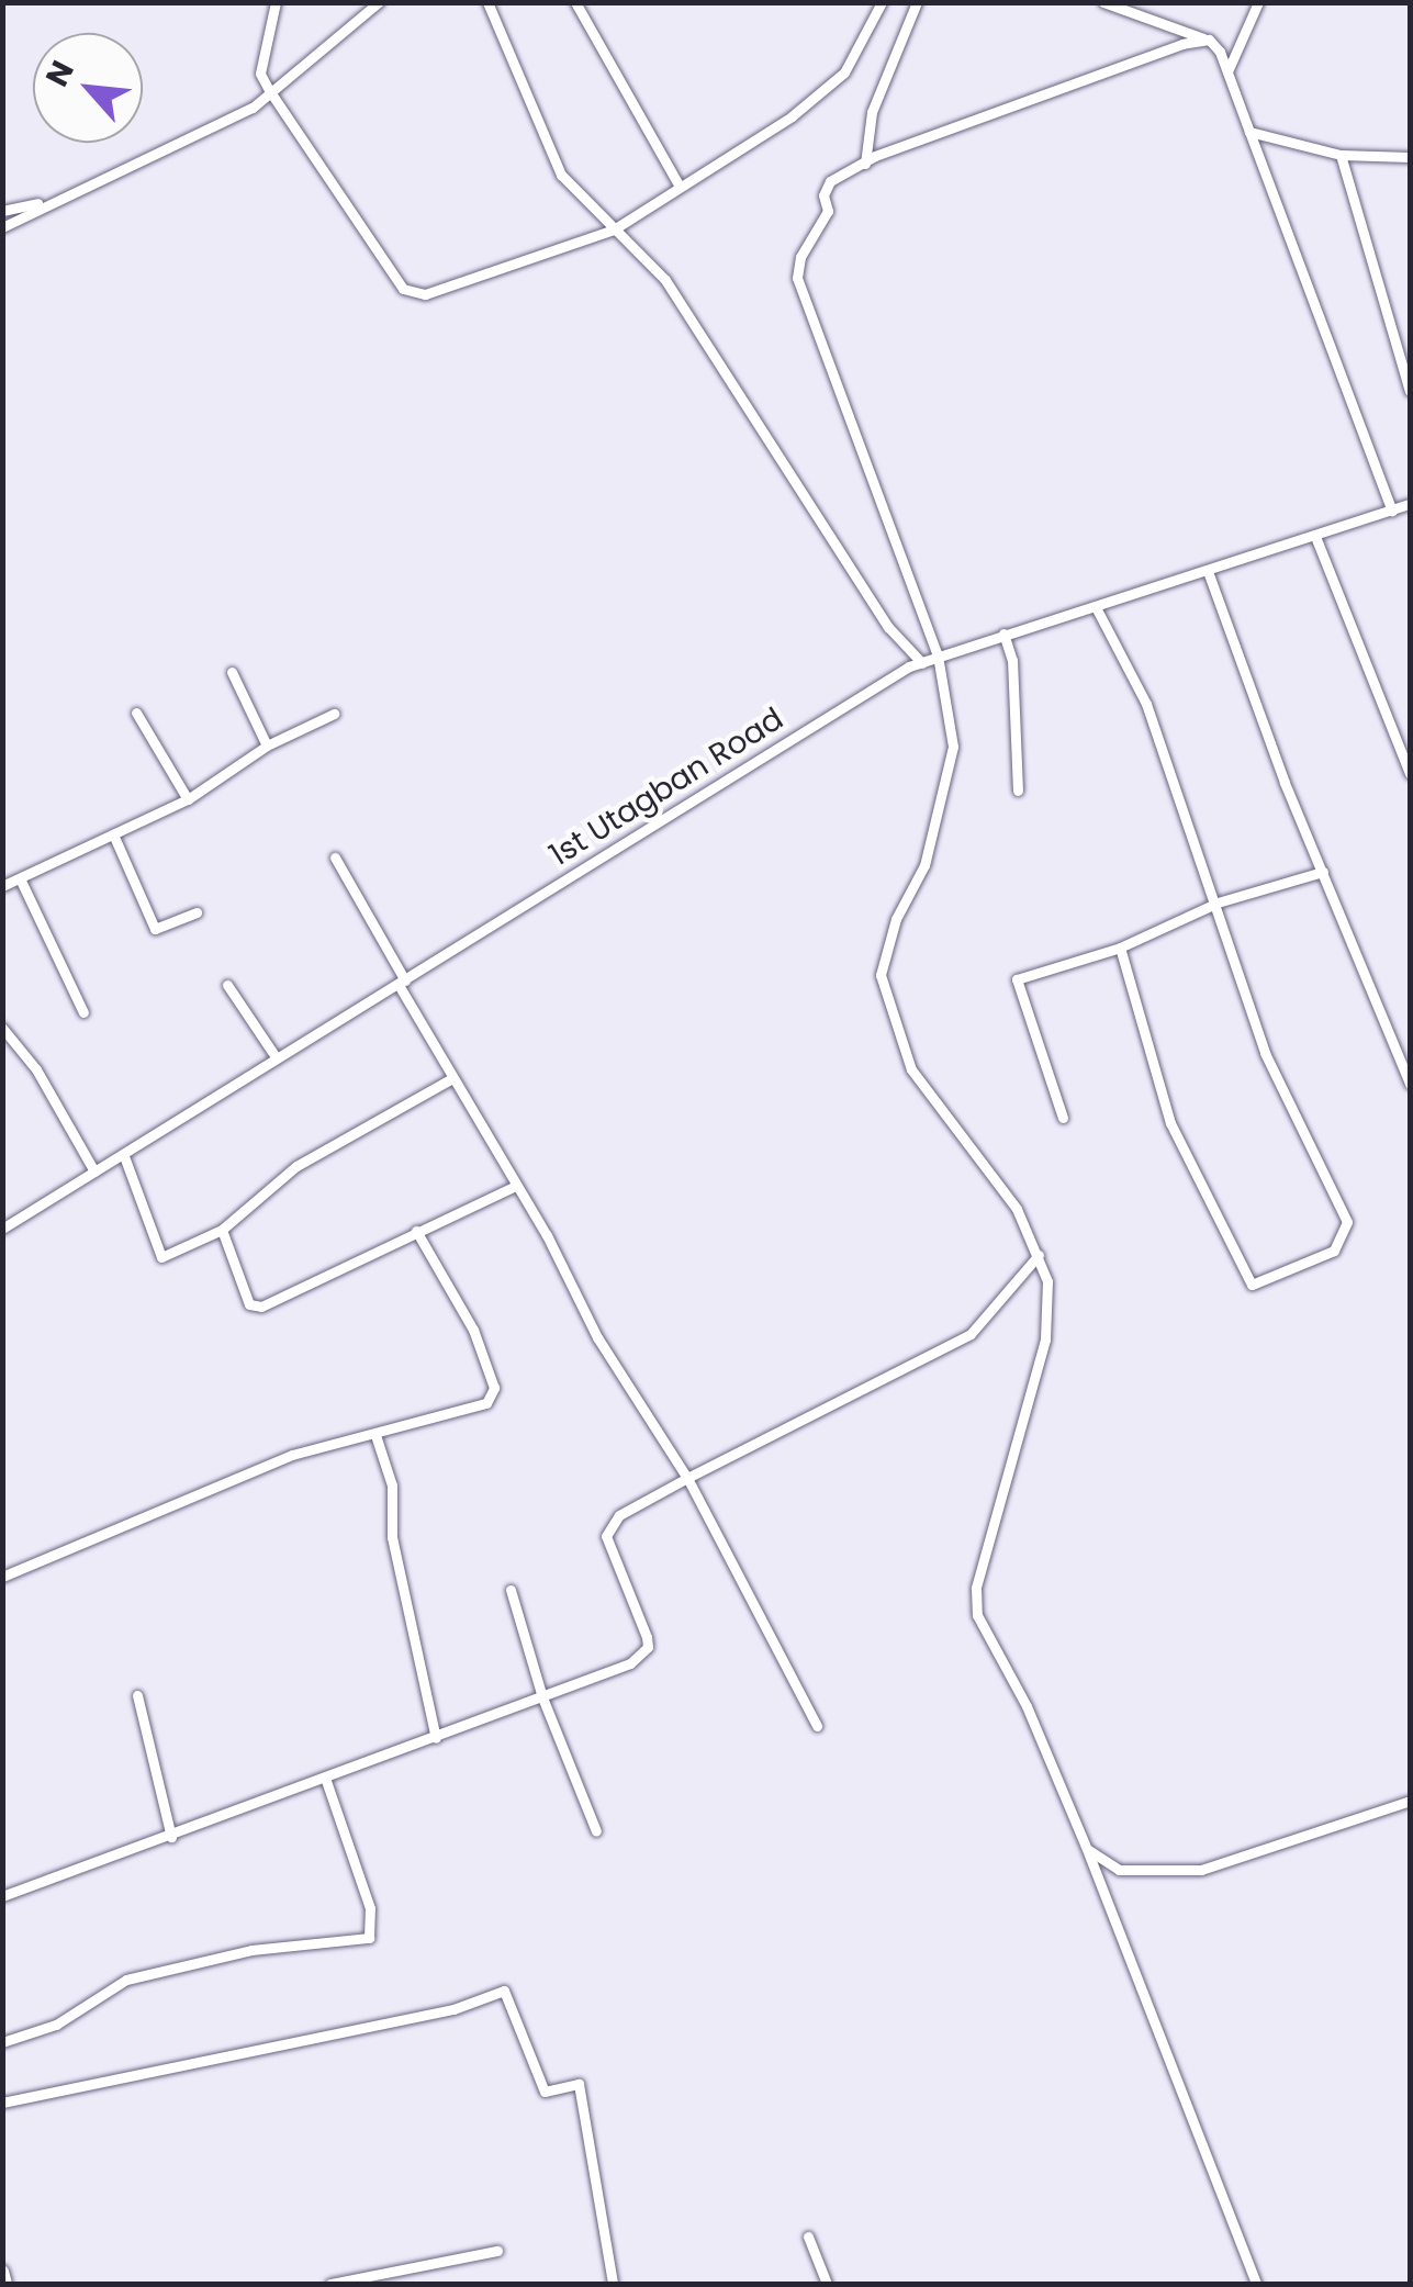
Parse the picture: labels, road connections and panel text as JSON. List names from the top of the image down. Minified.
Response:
{"streets":{"street":["1st Utagban Road"]},"north":"top left"}
